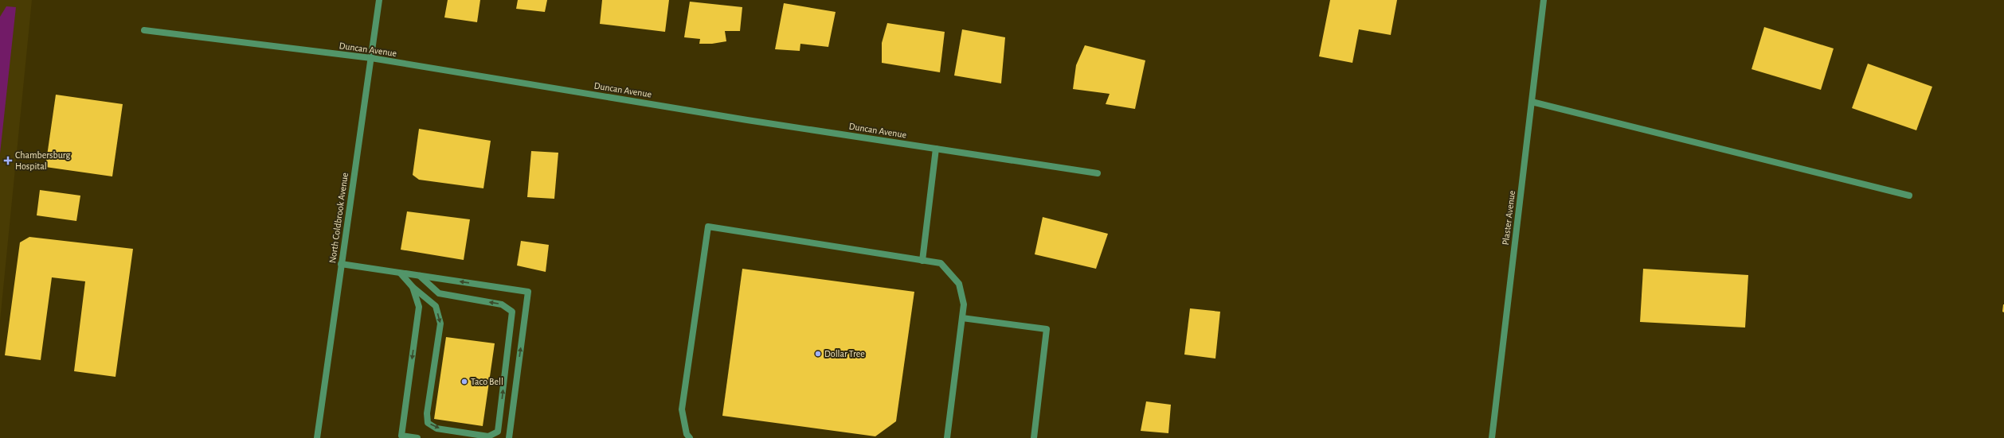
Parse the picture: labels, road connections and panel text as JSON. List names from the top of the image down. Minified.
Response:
{"streets":{"street":["Duncan Avenue","North Coldbrook Avenue","Plaster Avenue"]},"crossings":[["Duncan Avenue","North Coldbrook Avenue"]],"places":{"health":["Chambersburg Hospital"],"other":["Dollar Tree","Taco Bell"]}}
